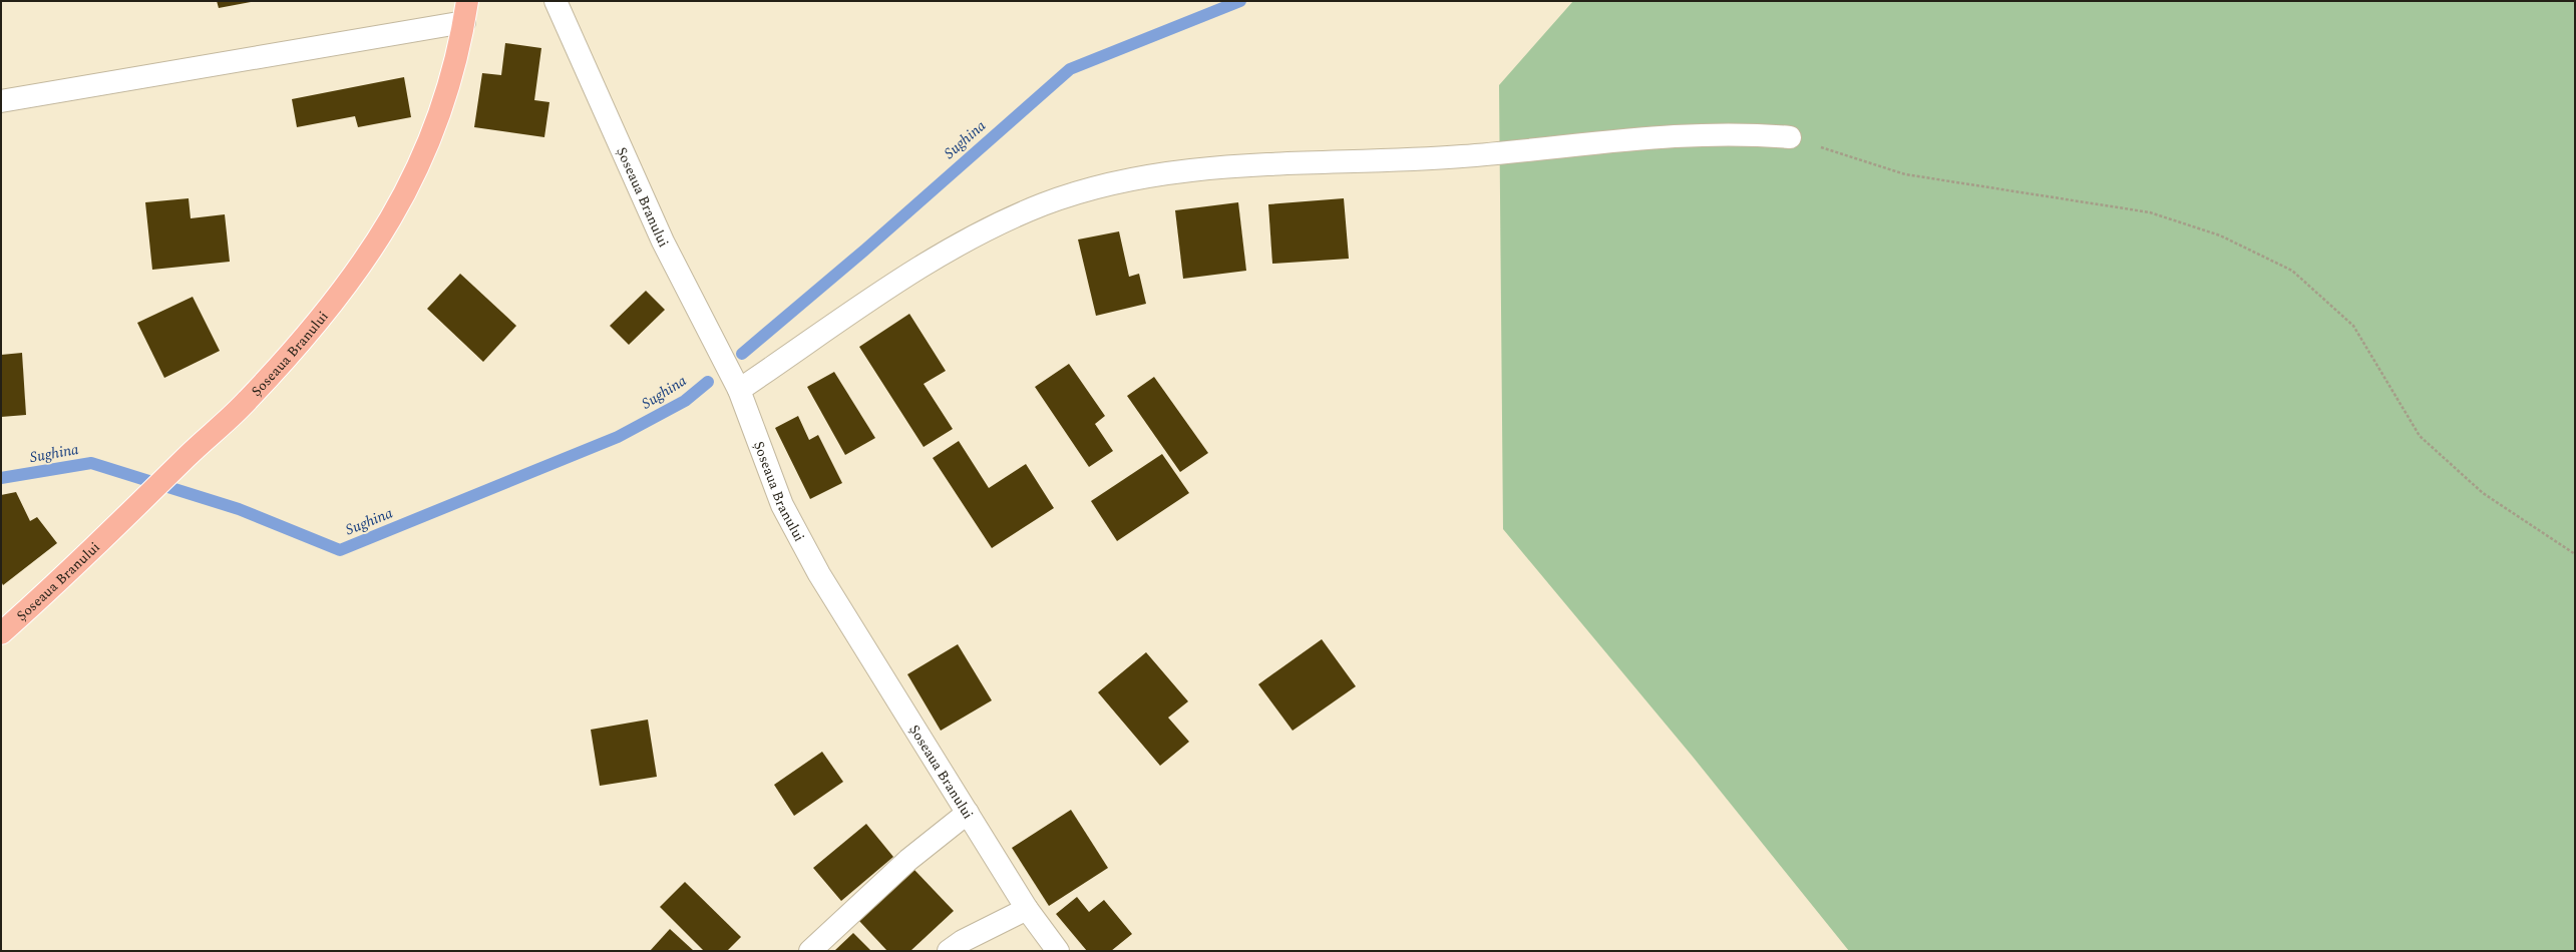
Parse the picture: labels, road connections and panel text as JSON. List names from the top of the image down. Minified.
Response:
{"streets":{"main road":["Șoseaua Branului"]},"water":["Sughina"]}
